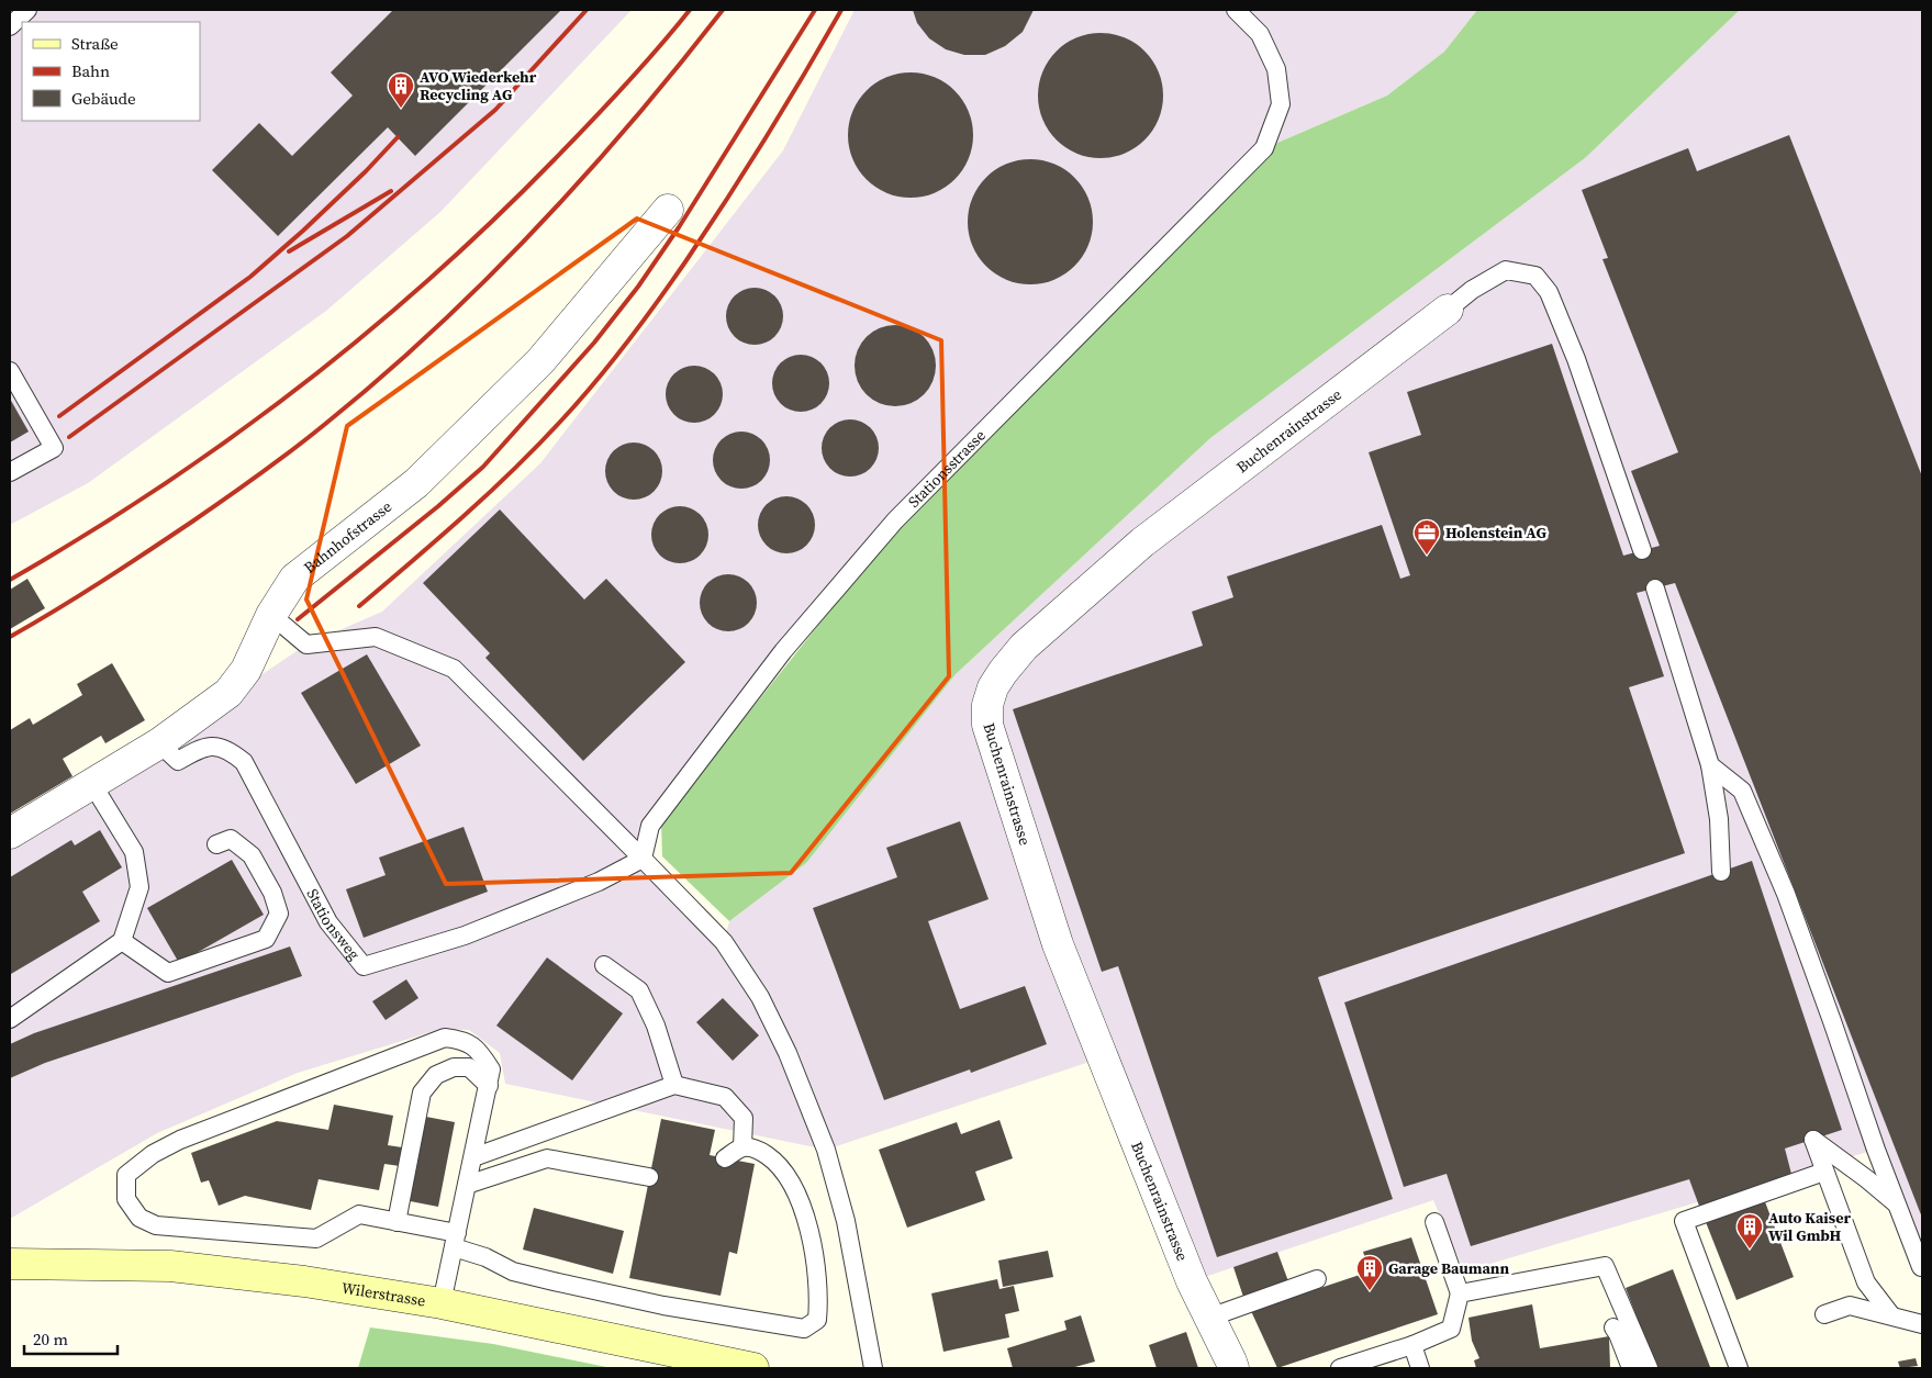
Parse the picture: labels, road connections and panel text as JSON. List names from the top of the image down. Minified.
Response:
{"streets":{"main road":["Wilerstrasse"],"street":["Buchenrainstrasse","Bahnhofstrasse"],"lane":["Stationsstrasse","Stationsweg"]},"crossings":[["Stationsstrasse","Stationsweg"],["Bahnhofstrasse","Stationsweg"]],"places":{"building":["AVO Wiederkehr Recycling AG","Auto Kaiser Wil GmbH","Garage Baumann"],"office":["Holenstein AG"]},"legend":["Straße","Bahn","Gebäude"],"scale_bar":"20 m"}
